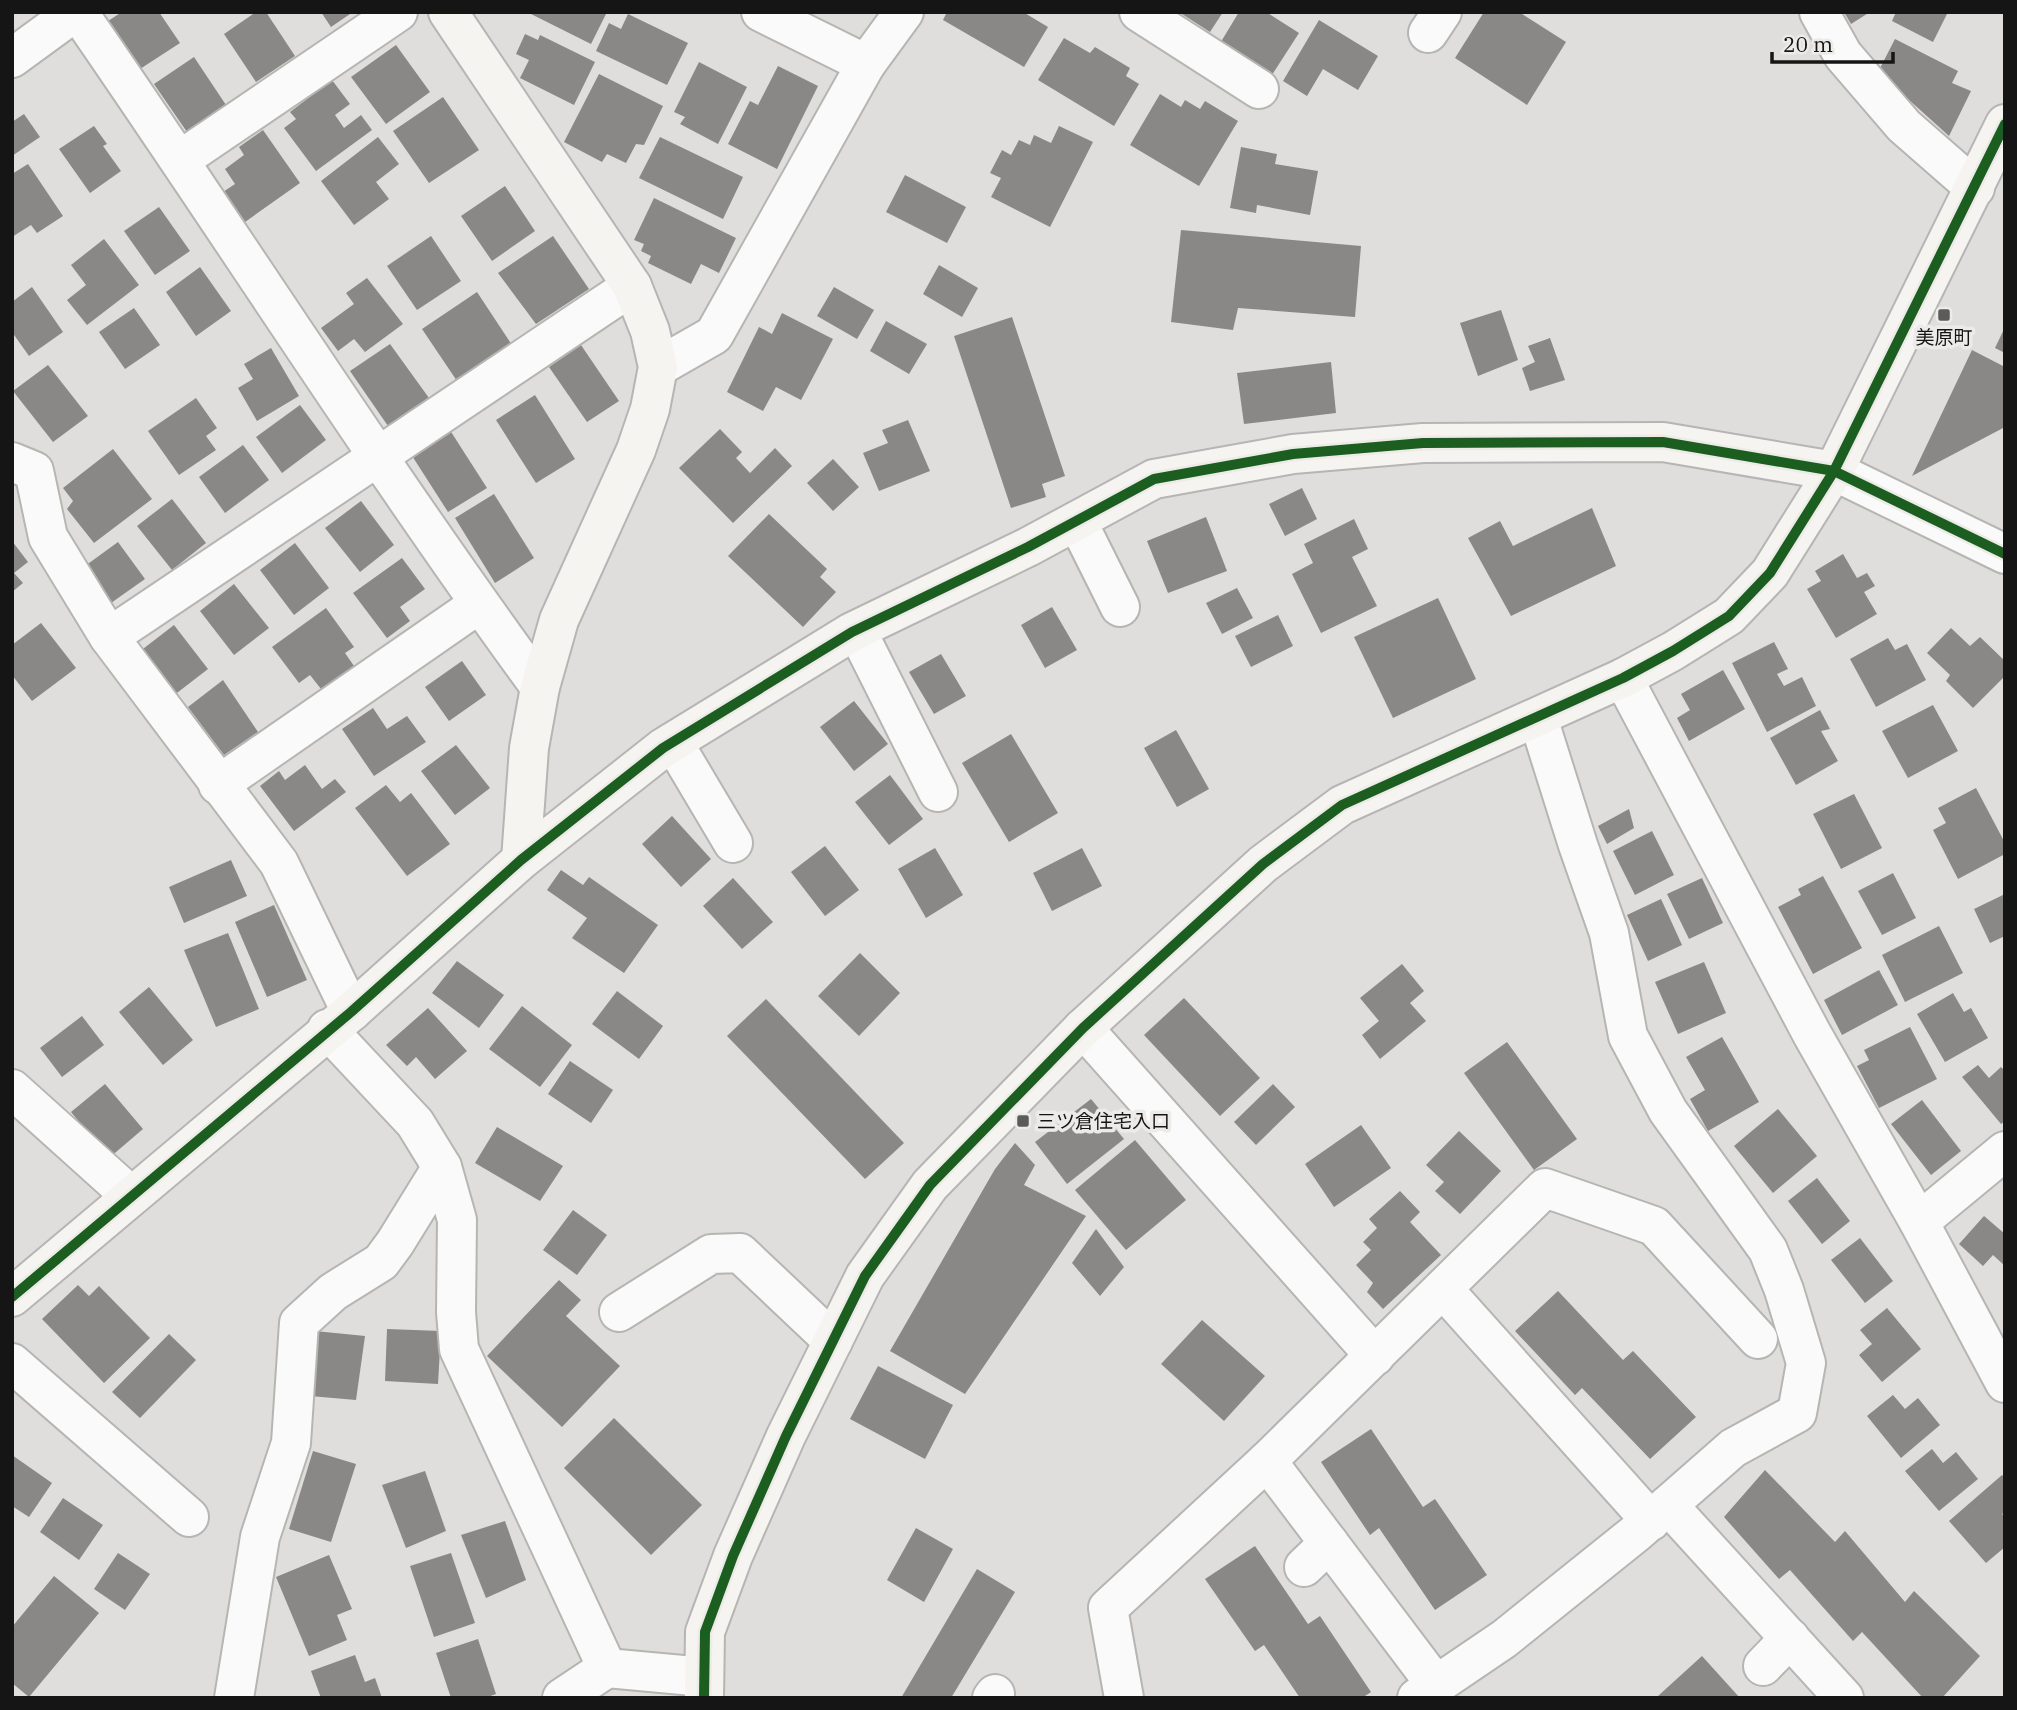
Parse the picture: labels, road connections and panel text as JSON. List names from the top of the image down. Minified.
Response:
{"places":{"transit":["美原町","三ツ倉住宅入口"]},"scale_bar":"20 m"}
